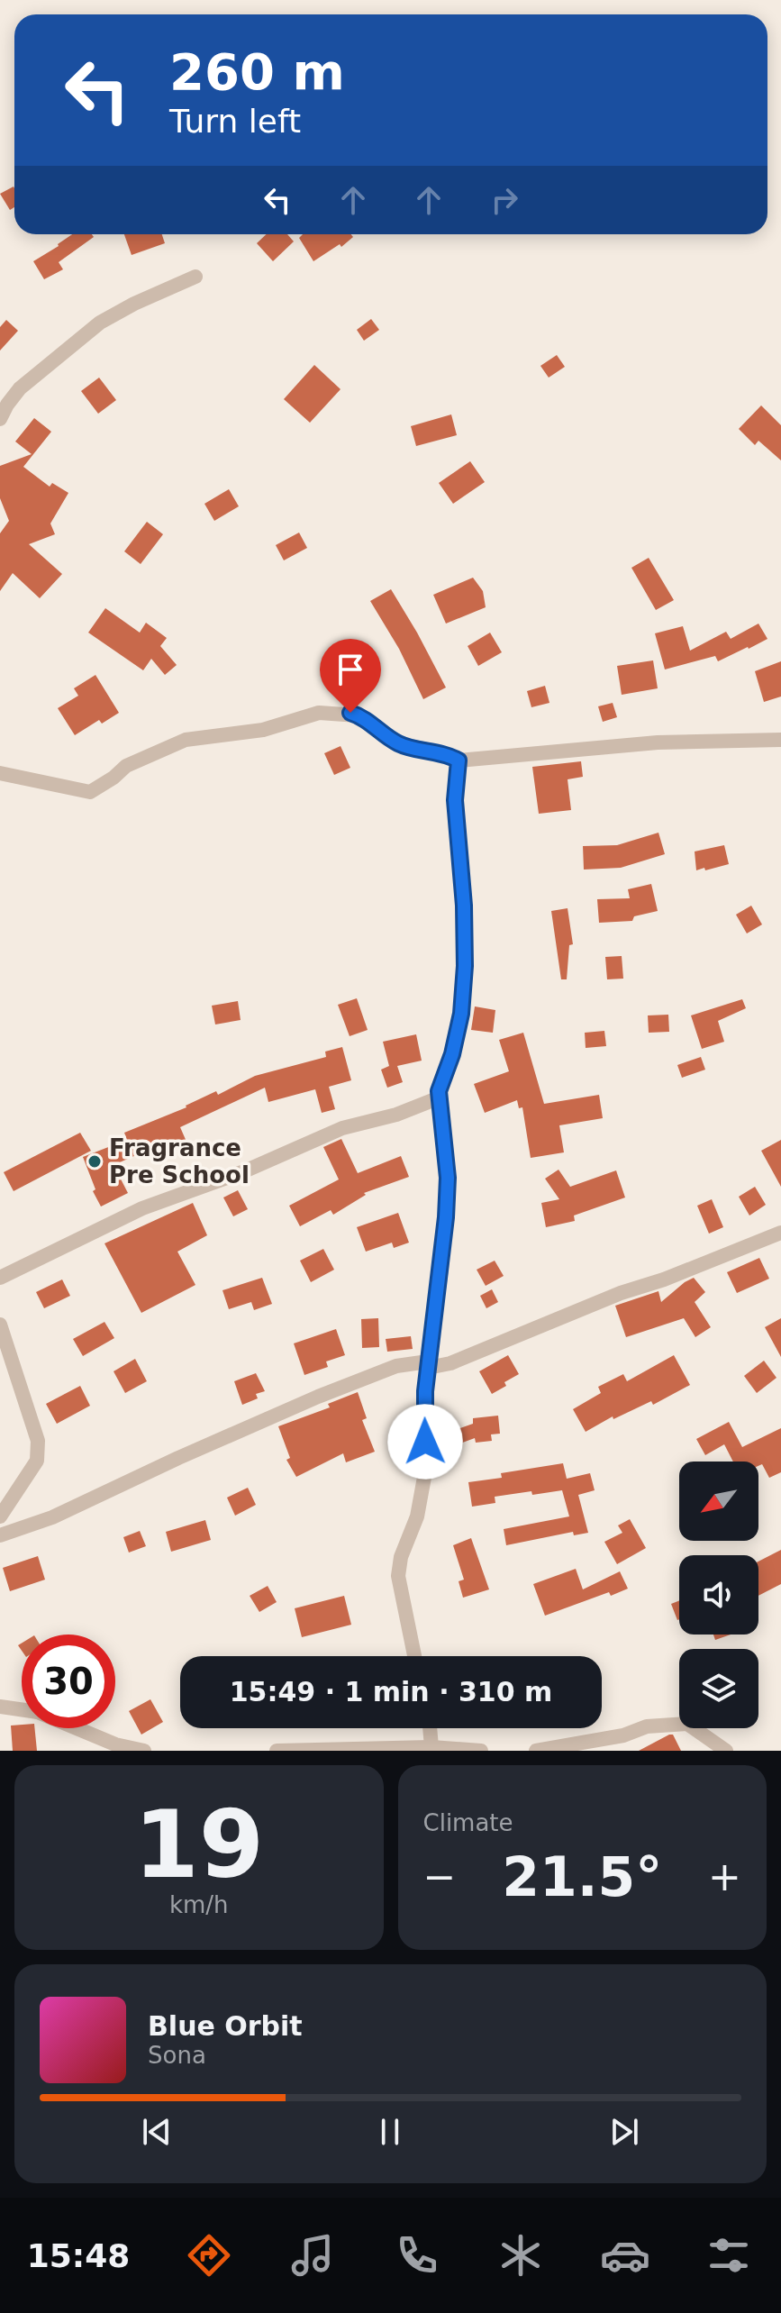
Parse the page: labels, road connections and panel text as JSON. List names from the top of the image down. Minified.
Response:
{"places":["Fragrance Pre School"],"north":"bottom left","page":{"turn":["260 m","Turn left"],"limit":"30","trip":"15:49 · 1 min · 310 m","tile":[["19","km/h"],"Climate"],"heat":["−","21.5°","+"],"song":["Blue Orbit","Sona"],"tabs":"15:48"}}
